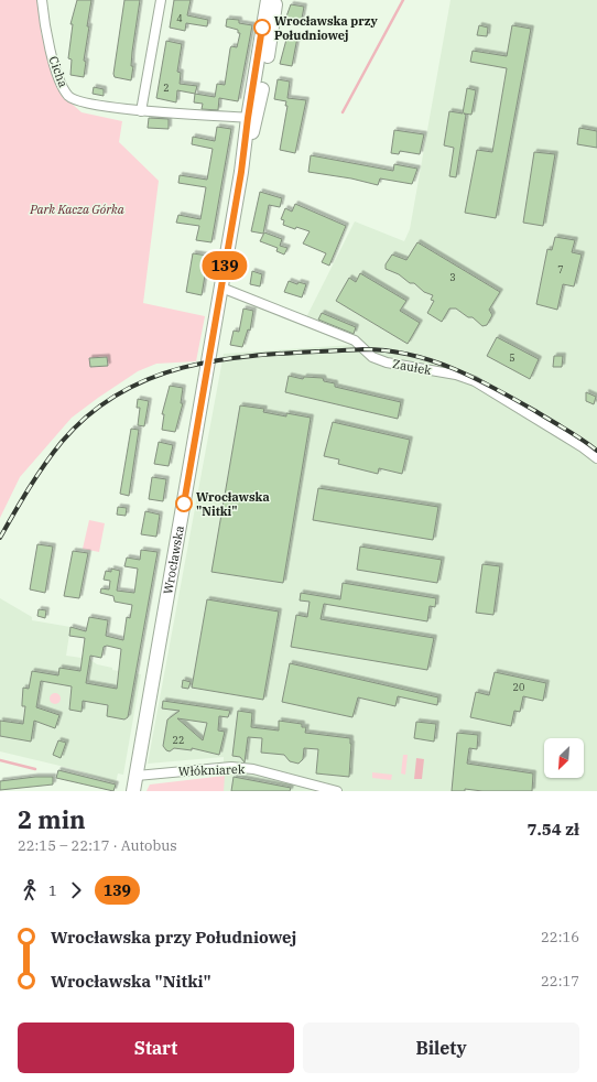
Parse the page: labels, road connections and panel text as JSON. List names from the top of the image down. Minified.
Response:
{"streets":{"street":["Cicha","Zaułek","Wrocławska","Włókniarek"]},"crossings":[["Cicha","Wrocławska"],["Zaułek","Wrocławska"],["Wrocławska","Włókniarek"]],"parks":["Park Kacza Górka"],"places":["Wrocławska przy Południowej","Wrocławska \"Nitki\""],"lines":["bus line 139"],"house_numbers":["4","2","7","3","5","20","22"],"north":"bottom left","page":{"on_map":"139","heading":["2 min","22:15 – 22:17 · Autobus","7.54 zł"],"legs":["1","139"],"list":[{"name":"Wrocławska przy Południowej","value":"22:16"},{"name":"Wrocławska \"Nitki\"","value":"22:17"}],"buttons":["Start","Bilety"]}}
